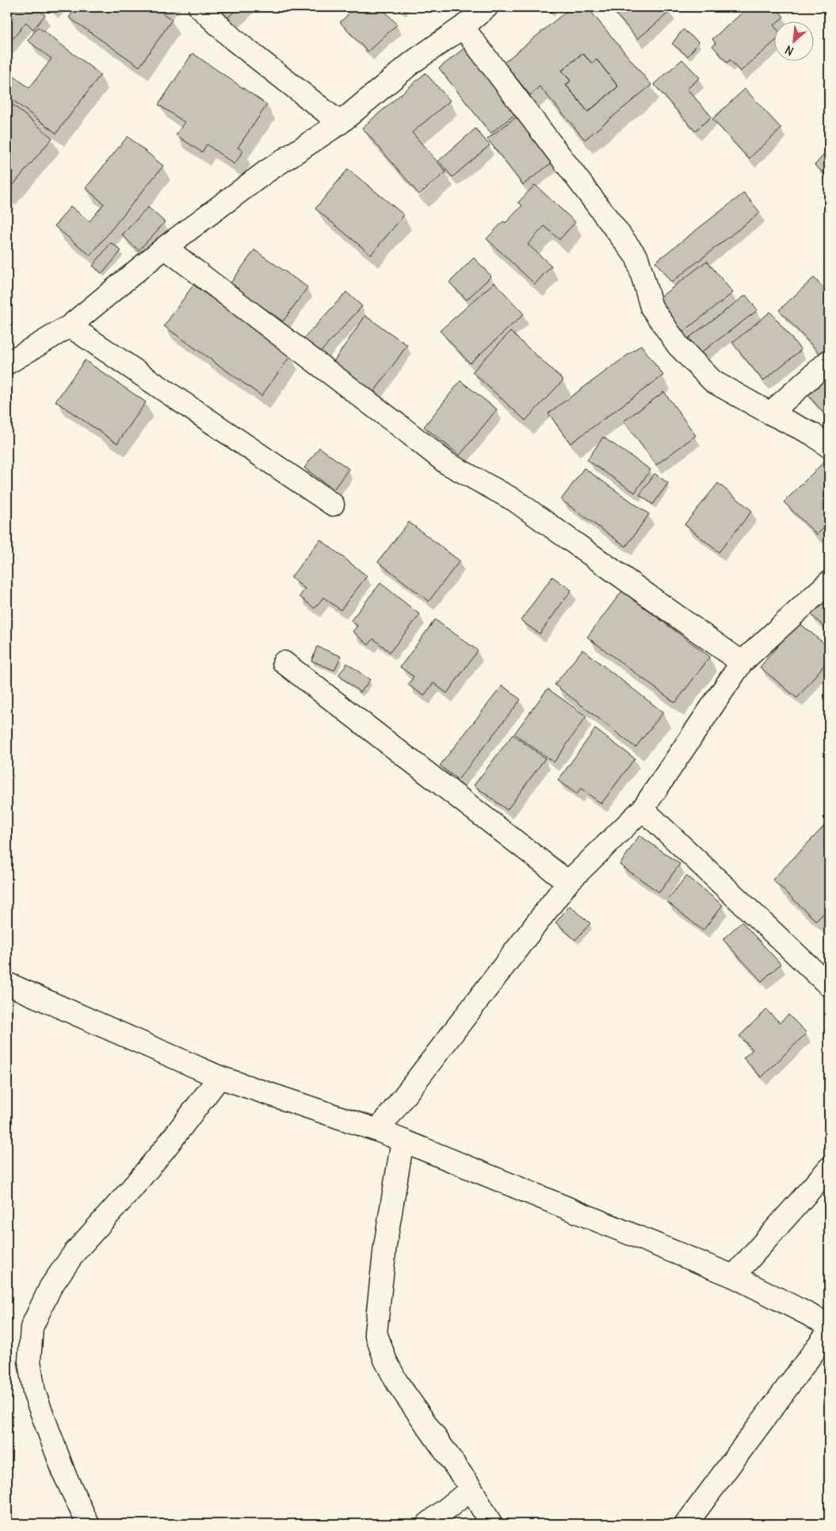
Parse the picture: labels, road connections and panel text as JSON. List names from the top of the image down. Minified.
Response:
{"north":"bottom left"}
